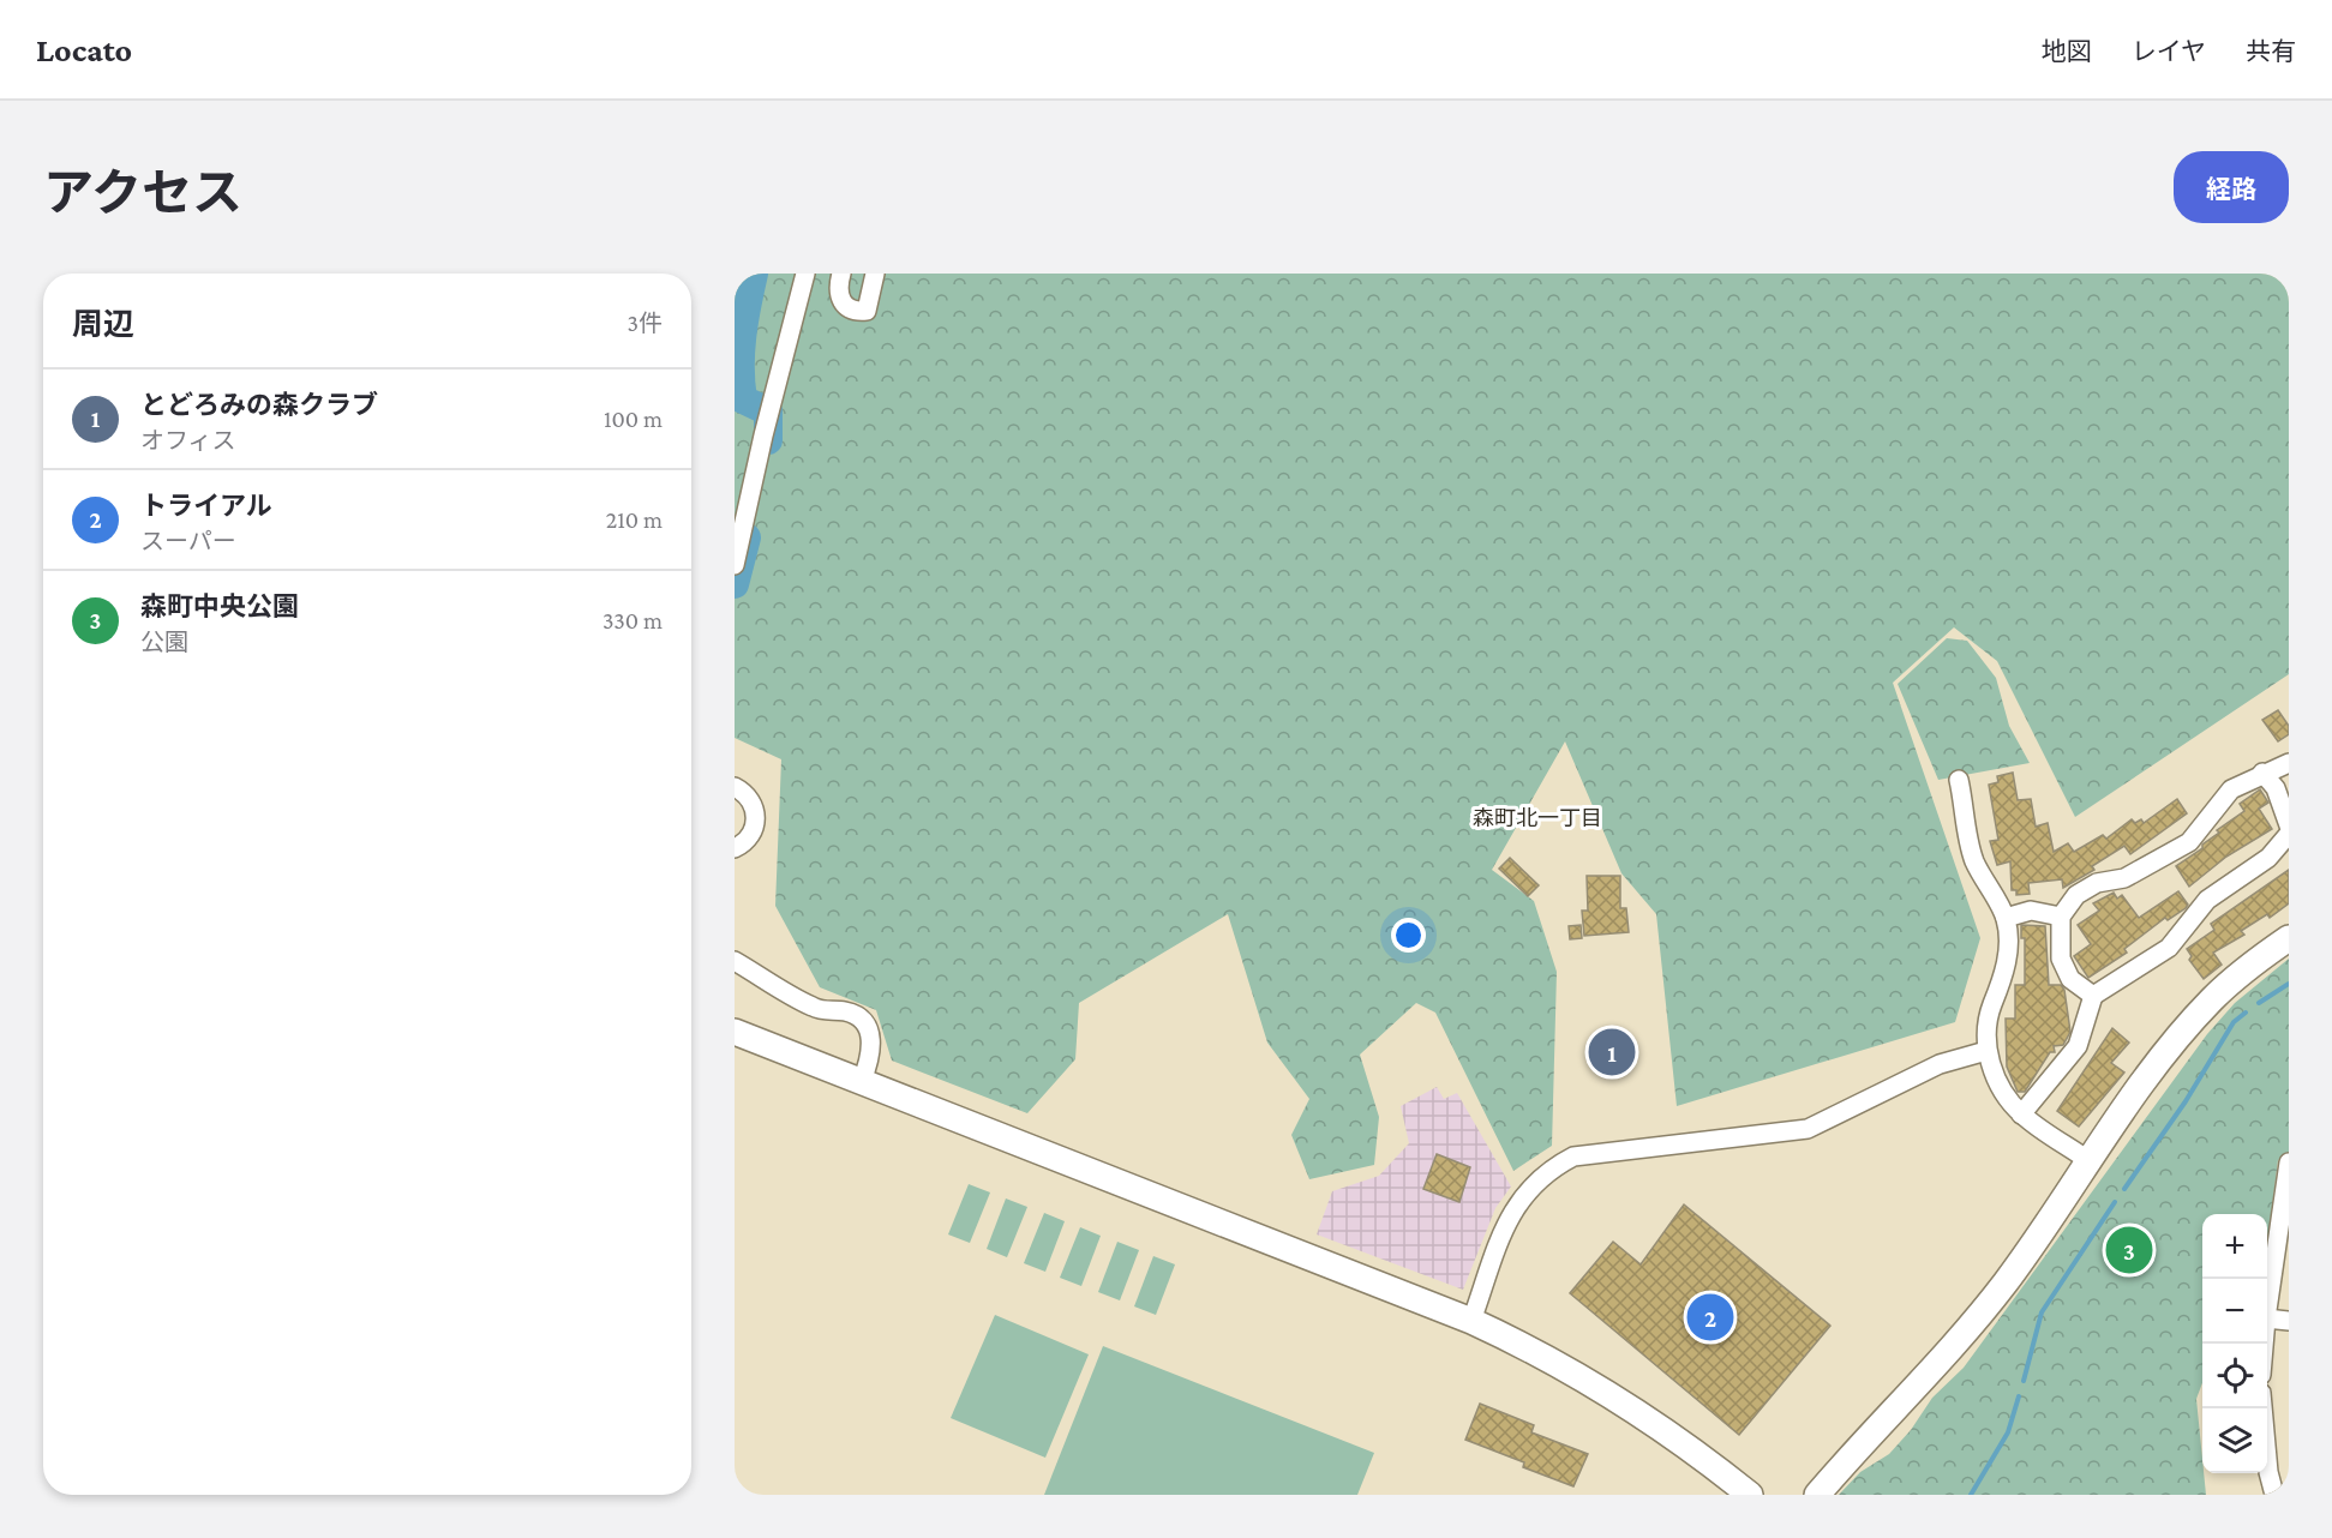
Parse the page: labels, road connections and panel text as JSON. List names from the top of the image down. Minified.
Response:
{"districts":["森町北一丁目"],"page":{"header":"Locato","nav":["地図","レイヤ","共有"],"title":"アクセス","buttons":"経路","heading":["周辺","3件"],"list":[{"mark":"1","name":"とどろみの森クラブ","note":"オフィス","value":"100 m"},{"mark":"2","name":"トライアル","note":"スーパー","value":"210 m"},{"mark":"3","name":"森町中央公園","note":"公園","value":"330 m"}],"pins":["1","3","2"],"map_buttons":["+","−"]}}
